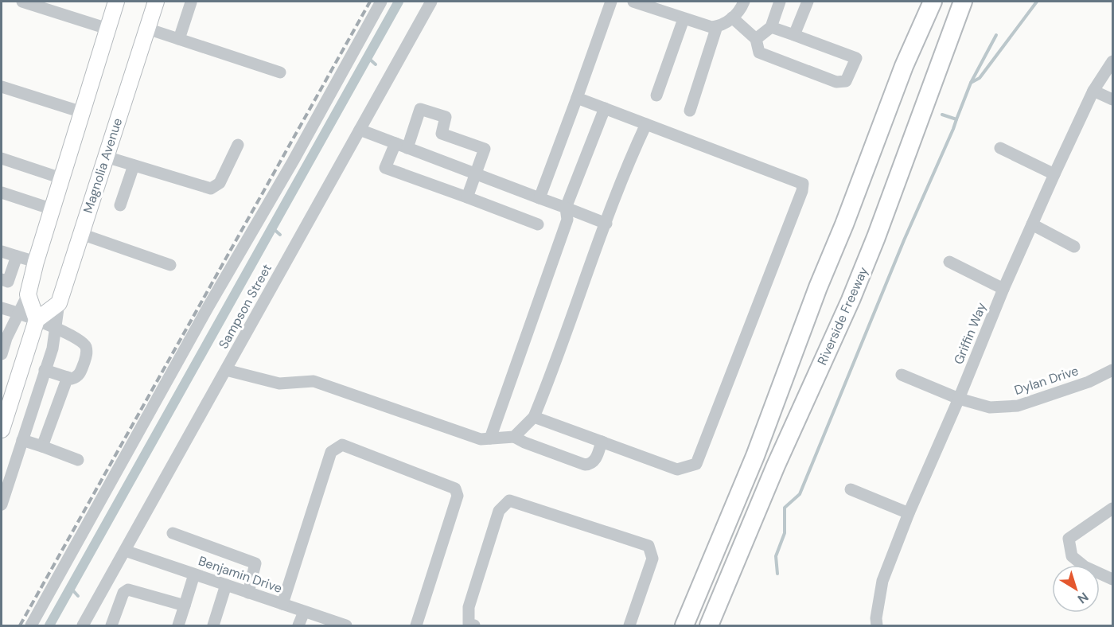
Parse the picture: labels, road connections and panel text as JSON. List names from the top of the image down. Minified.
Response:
{"streets":{"highway":["Riverside Freeway"],"main road":["Magnolia Avenue"],"street":["Sampson Street","Griffin Way","Dylan Drive","Benjamin Drive"]},"crossings":[["Sampson Street","Benjamin Drive"],["Griffin Way","Dylan Drive"]],"north":"bottom right"}
